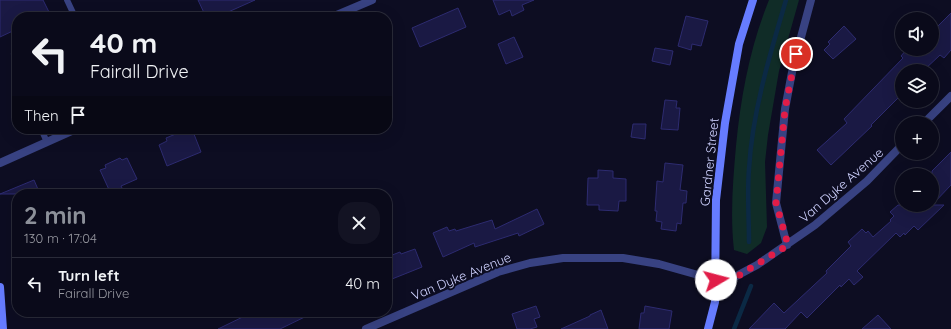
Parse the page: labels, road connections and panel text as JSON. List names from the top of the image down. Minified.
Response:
{"streets":{"street":["Gardner Street","Van Dyke Avenue"]},"crossings":[["Gardner Street","Van Dyke Avenue"]],"page":{"map_buttons":["+","−"],"turn":["40 m","Fairall Drive"],"then":"Then","heading":["2 min","130 m · 17:04"],"list":[{"name":"Turn left","note":"Fairall Drive","value":"40 m"}]}}
